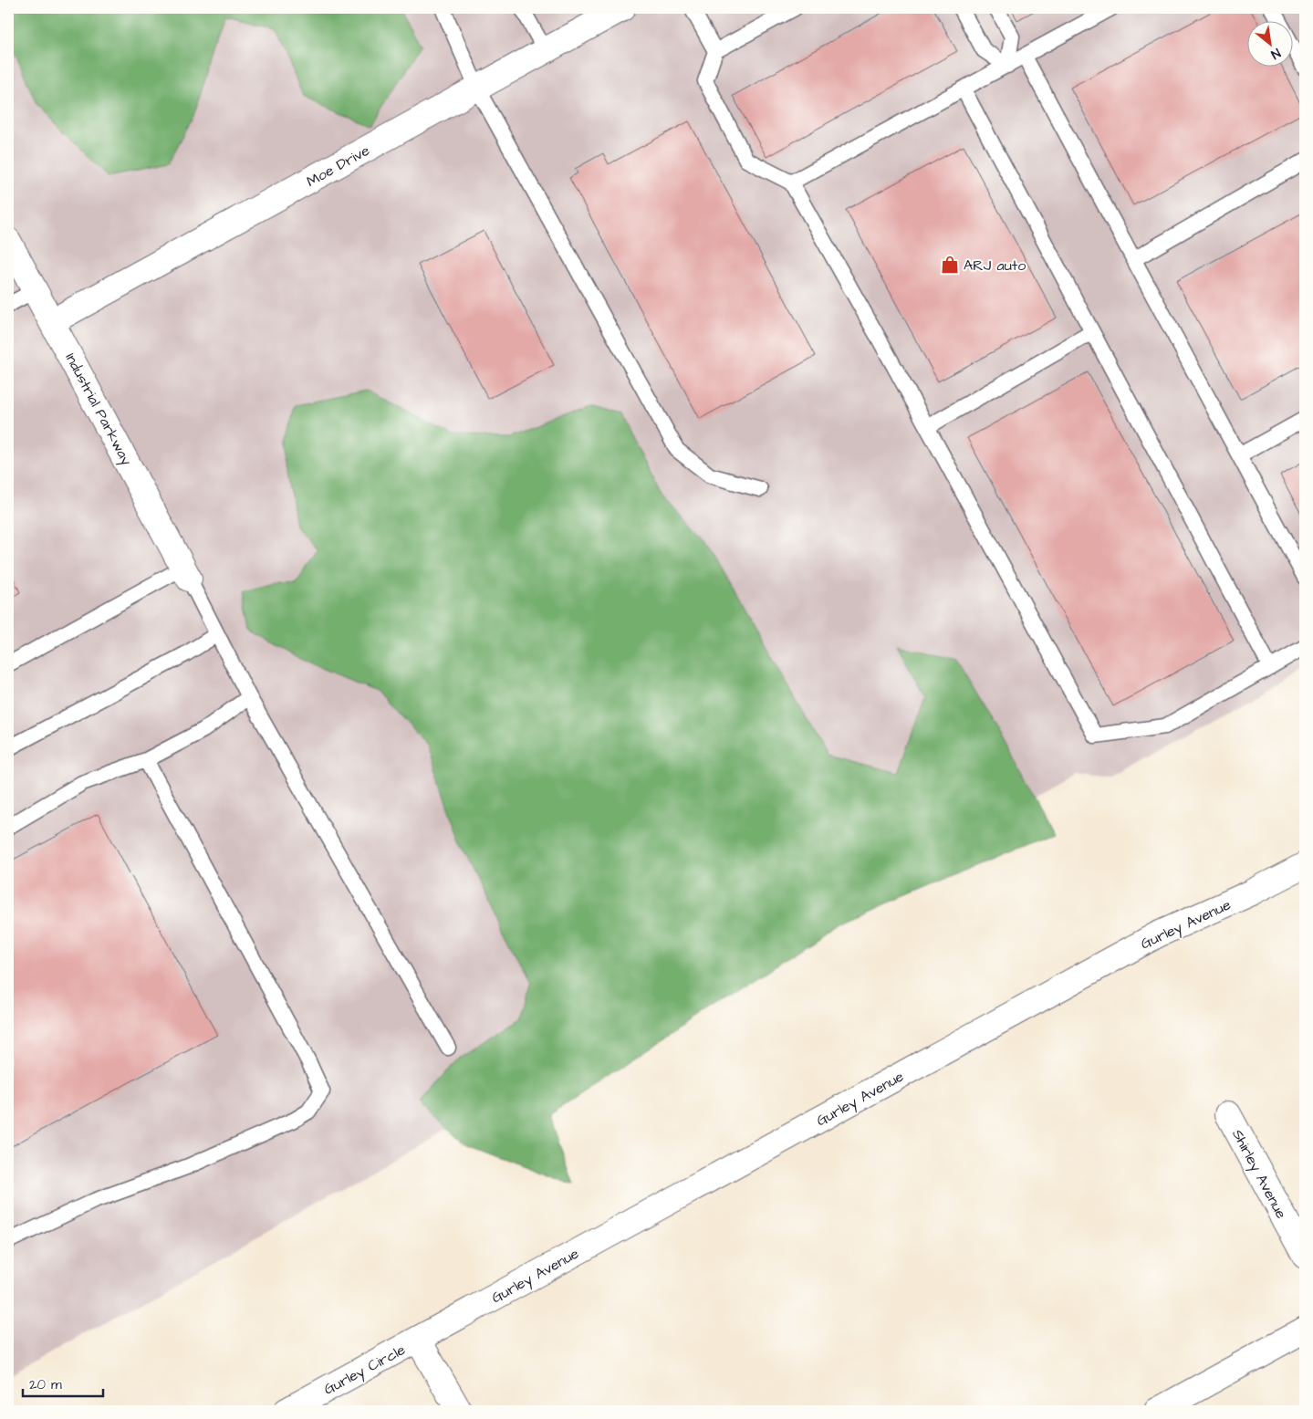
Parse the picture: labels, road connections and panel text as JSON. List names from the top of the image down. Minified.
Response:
{"streets":{"street":["Moe Drive","Industrial Parkway","Gurley Avenue","Shirley Avenue","Gurley Circle"]},"crossings":[["Moe Drive","Industrial Parkway"],["Gurley Avenue","Gurley Circle"]],"places":{"shop":["ARJ auto"]},"scale_bar":"20 m","north":"bottom right"}
